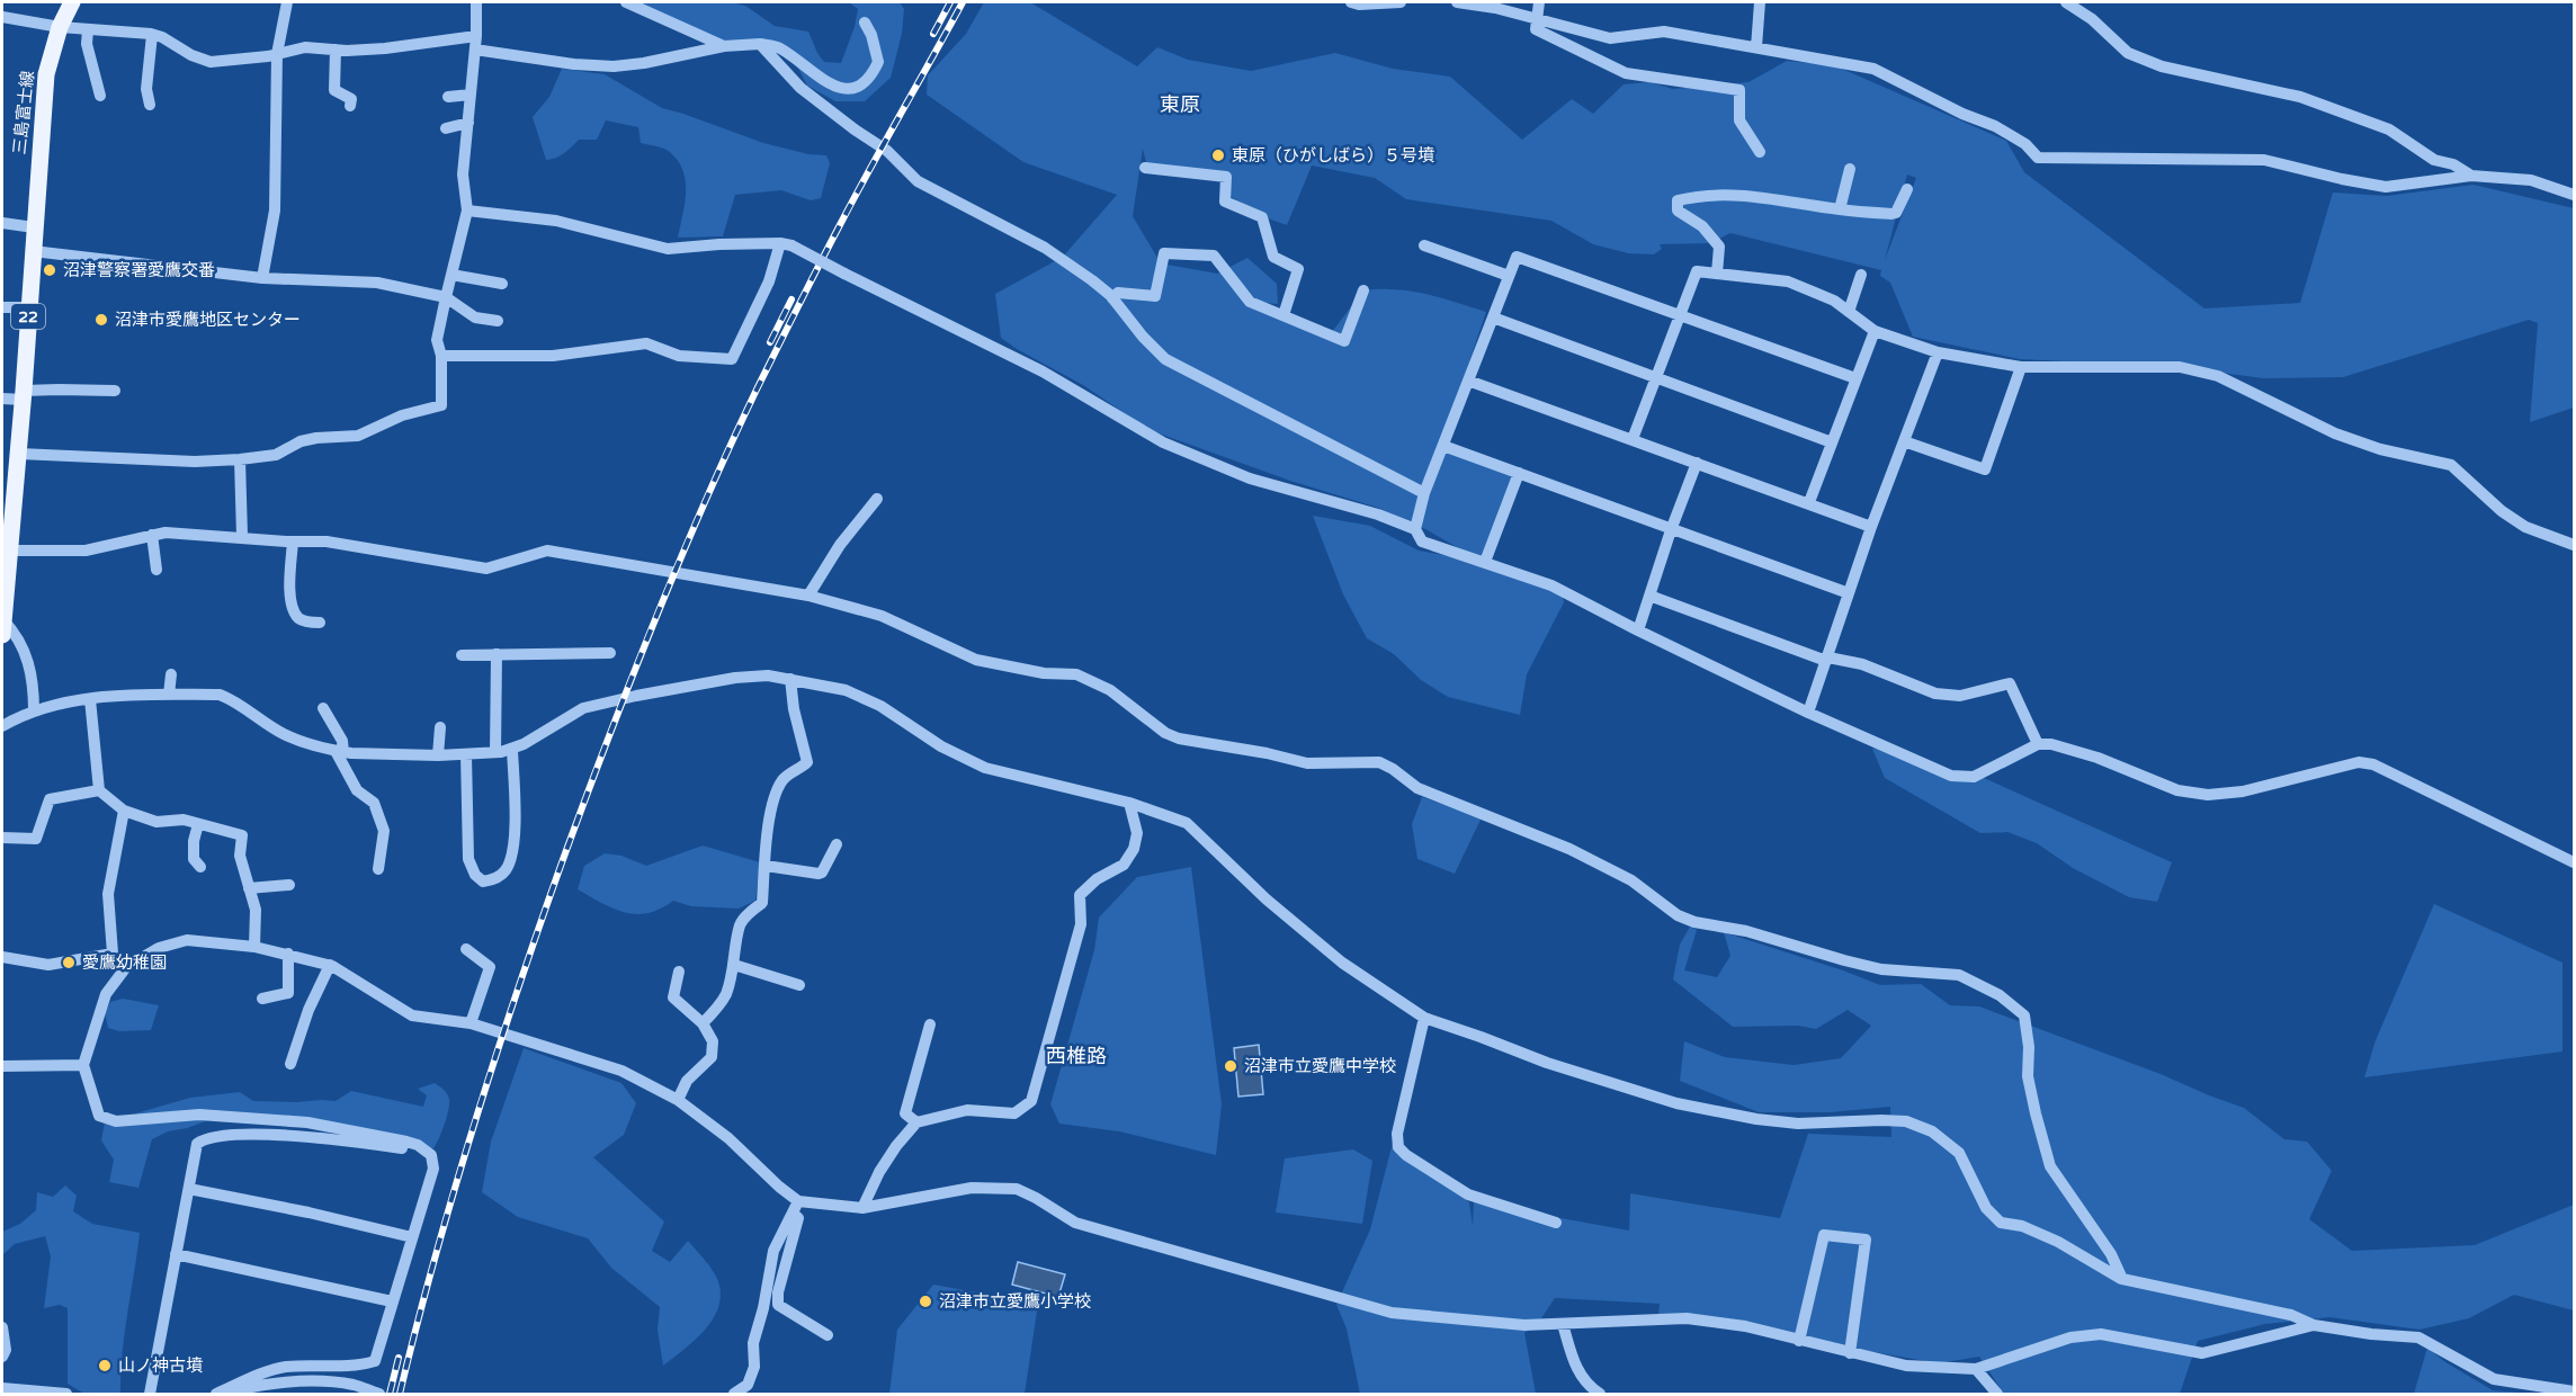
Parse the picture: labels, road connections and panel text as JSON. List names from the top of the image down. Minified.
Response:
{"streets":{"main road":["三島富士線","22"]},"districts":["東原","西椎路"],"places":["東原（ひがしばら）５号墳","沼津警察署愛鷹交番","沼津市愛鷹地区センター","愛鷹幼稚園","沼津市立愛鷹中学校","沼津市立愛鷹小学校","山ノ神古墳"]}
